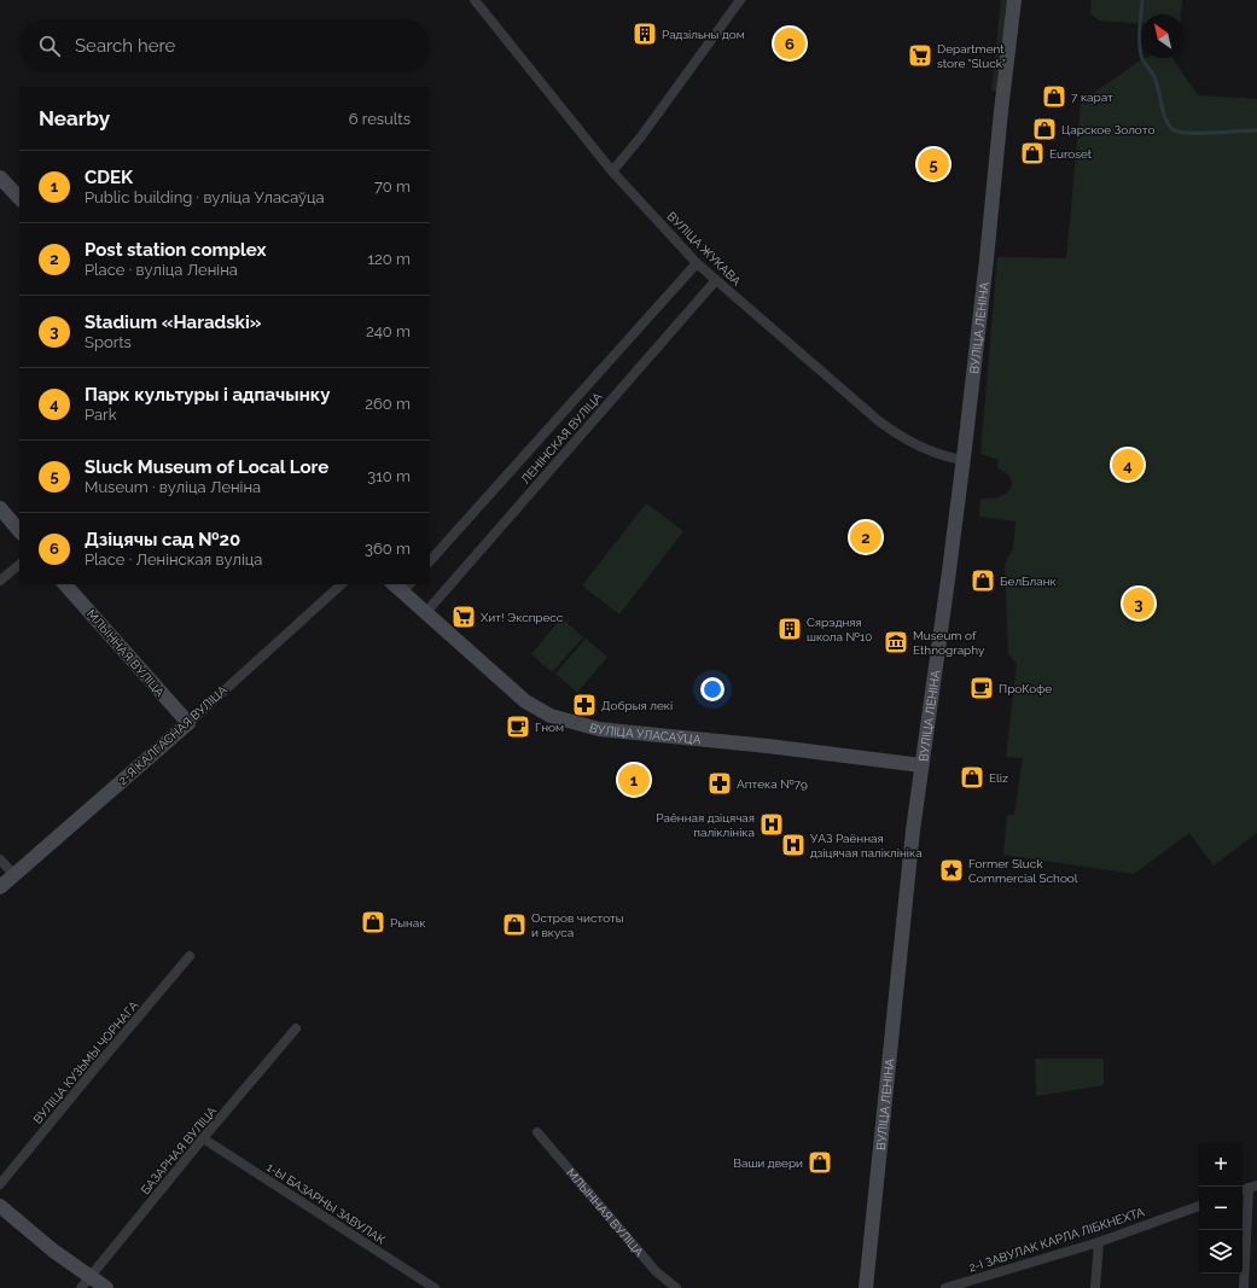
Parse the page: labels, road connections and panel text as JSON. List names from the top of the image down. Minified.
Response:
{"streets":{"main road":["ВУЛІЦА ЛЕНІНА","МЛЫННАЯ ВУЛІЦА","ВУЛІЦА УЛАСАЎЦА","2-Я КАЛГАСНАЯ ВУЛІЦА"],"street":["ВУЛІЦА ЖУКАВА","ЛЕНІНСКАЯ ВУЛІЦА","ВУЛІЦА КУЗЬМЫ ЧОРНАГА","БАЗАРНАЯ ВУЛІЦА","1-Ы БАЗАРНЫ ЗАВУЛАК","2-І ЗАВУЛАК КАРЛА ЛІБКНЕХТА"]},"crossings":[["ВУЛІЦА ЖУКАВА","ВУЛІЦА ЛЕНІНА"],["ВУЛІЦА ЖУКАВА","ЛЕНІНСКАЯ ВУЛІЦА"],["ВУЛІЦА ЛЕНІНА","ВУЛІЦА УЛАСАЎЦА"],["ЛЕНІНСКАЯ ВУЛІЦА","ВУЛІЦА УЛАСАЎЦА"],["МЛЫННАЯ ВУЛІЦА","2-Я КАЛГАСНАЯ ВУЛІЦА"],["БАЗАРНАЯ ВУЛІЦА","1-Ы БАЗАРНЫ ЗАВУЛАК"]],"places":{"building":["Радзільны дом","Сярэдняя школа №10"],"supermarket":["Department store \"Sluck\"","Хит! Экспресс"],"shop":["7 карат","Царское Золото","Euroset","БелБланк","Eliz","Рынак","Остров чистоты и вкуса","Ваши двери"],"museum":["Museum of Ethnography"],"cafe":["ПроКофе","Гном"],"pharmacy":["Добрыя лекі","Аптека №79"],"hospital":["Раённая дзіцячая паліклініка","УАЗ Раённая дзіцячая паліклініка"],"place":["Former Sluck Commercial School"]},"north":"top left","page":{"search":"Search here","pins":["6","5","4","2","3","1"],"heading":["Nearby","6 results"],"list":[{"mark":"1","name":"CDEK","note":"Public building · вуліца Уласаўца","value":"70 m"},{"mark":"2","name":"Post station complex","note":"Place · вуліца Леніна","value":"120 m"},{"mark":"3","name":"Stadium «Haradski»","note":"Sports","value":"240 m"},{"mark":"4","name":"Парк культуры і адпачынку","note":"Park","value":"260 m"},{"mark":"5","name":"Sluck Museum of Local Lore","note":"Museum · вуліца Леніна","value":"310 m"},{"mark":"6","name":"Дзіцячы сад №20","note":"Place · Ленінская вуліца","value":"360 m"}],"map_buttons":["+","−"]}}
